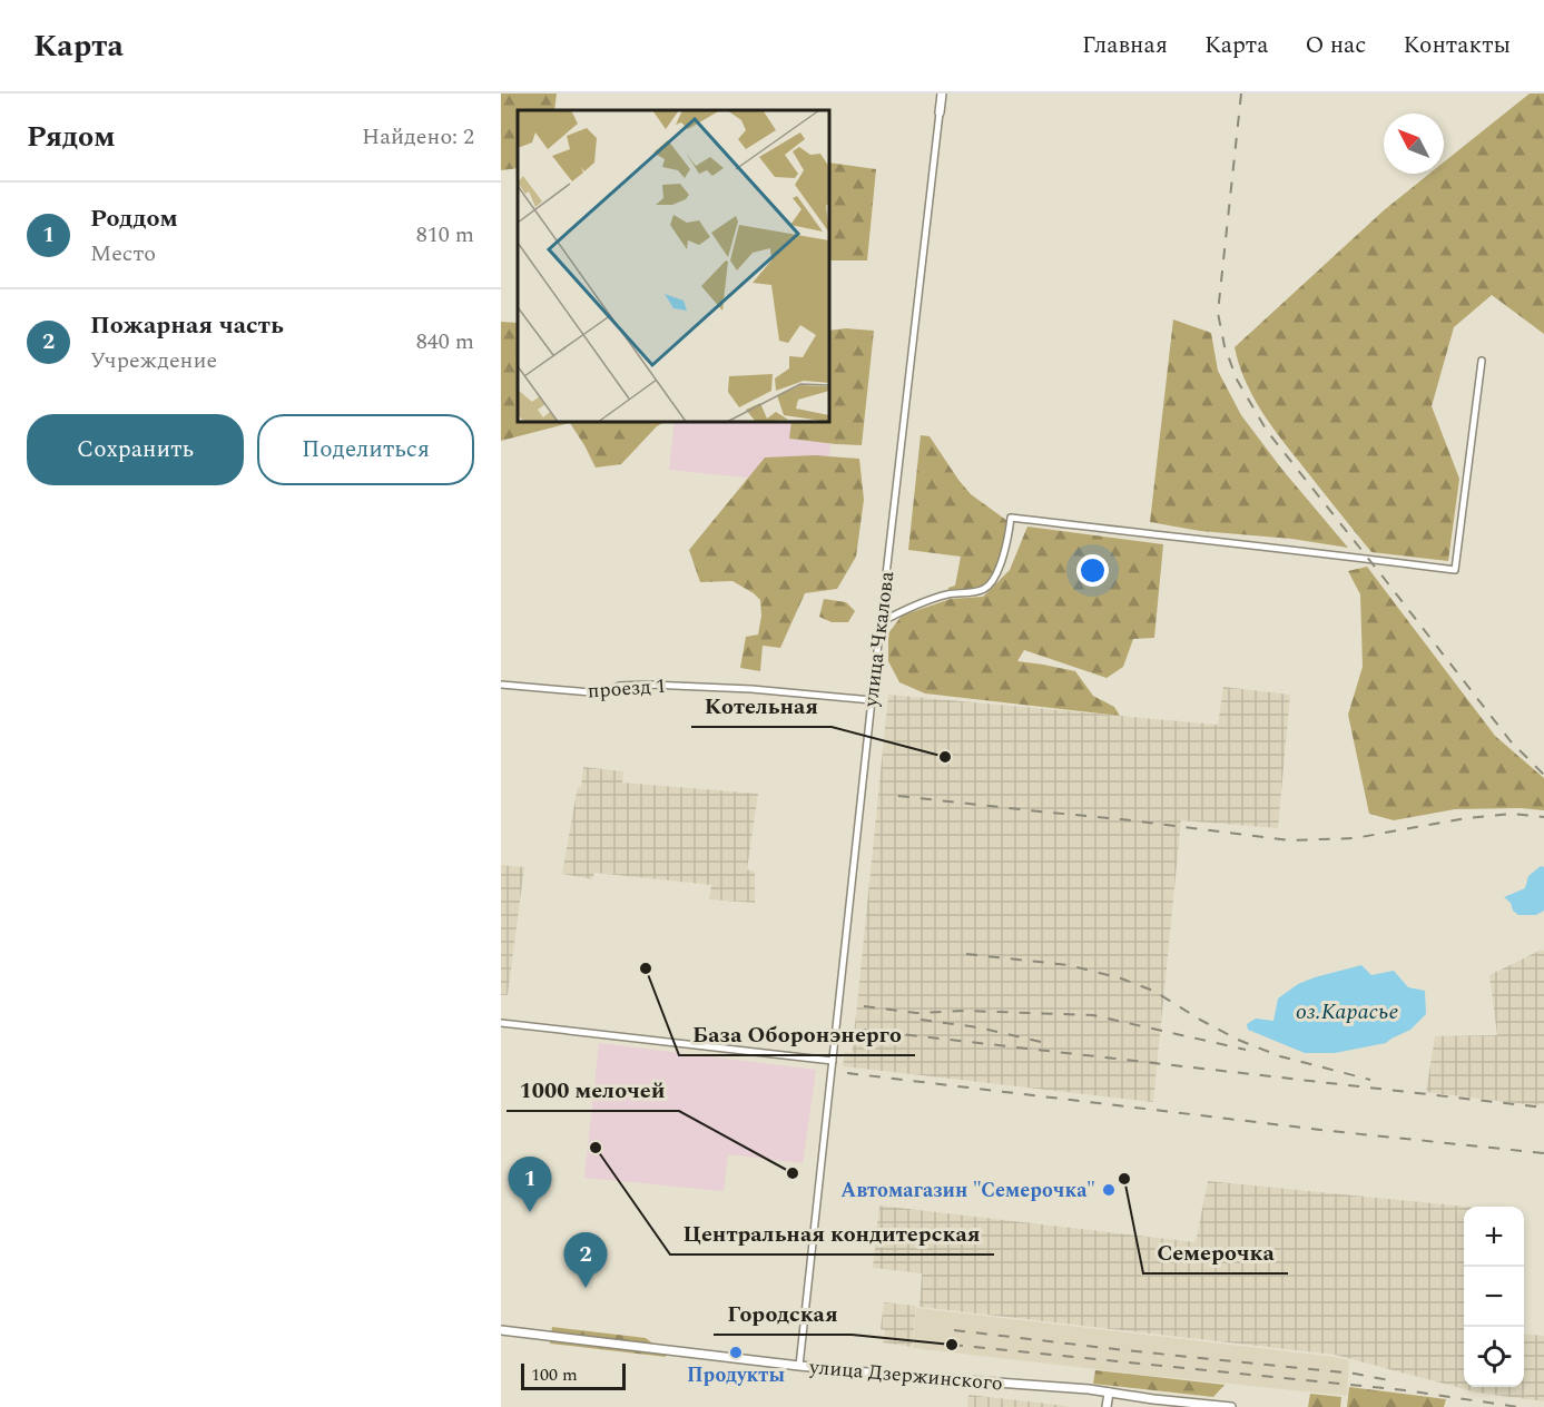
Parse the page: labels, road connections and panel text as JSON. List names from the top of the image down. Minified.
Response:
{"streets":{"street":["улица Чкалова","проезд 1","улица Дзержинского"]},"crossings":[["улица Чкалова","проезд 1"],["улица Чкалова","улица Дзержинского"]],"water":["оз.Карасье"],"places":["Котельная","База Оборонэнерго","Центральная кондитерская","1000 мелочей","Семерочка","Автомагазин \"Семерочка\"","Городская","Продукты"],"scale_bar":"100 m","north":"top left","page":{"header":"Карта","nav":["Главная","Карта","О нас","Контакты"],"heading":["Рядом","Найдено: 2"],"list":[{"mark":"1","name":"Роддом","note":"Место","value":"810 m"},{"mark":"2","name":"Пожарная часть","note":"Учреждение","value":"840 m"}],"buttons":["Сохранить","Поделиться"],"pins":["1","2"],"map_buttons":["+","−"],"scale":"100 m"}}
